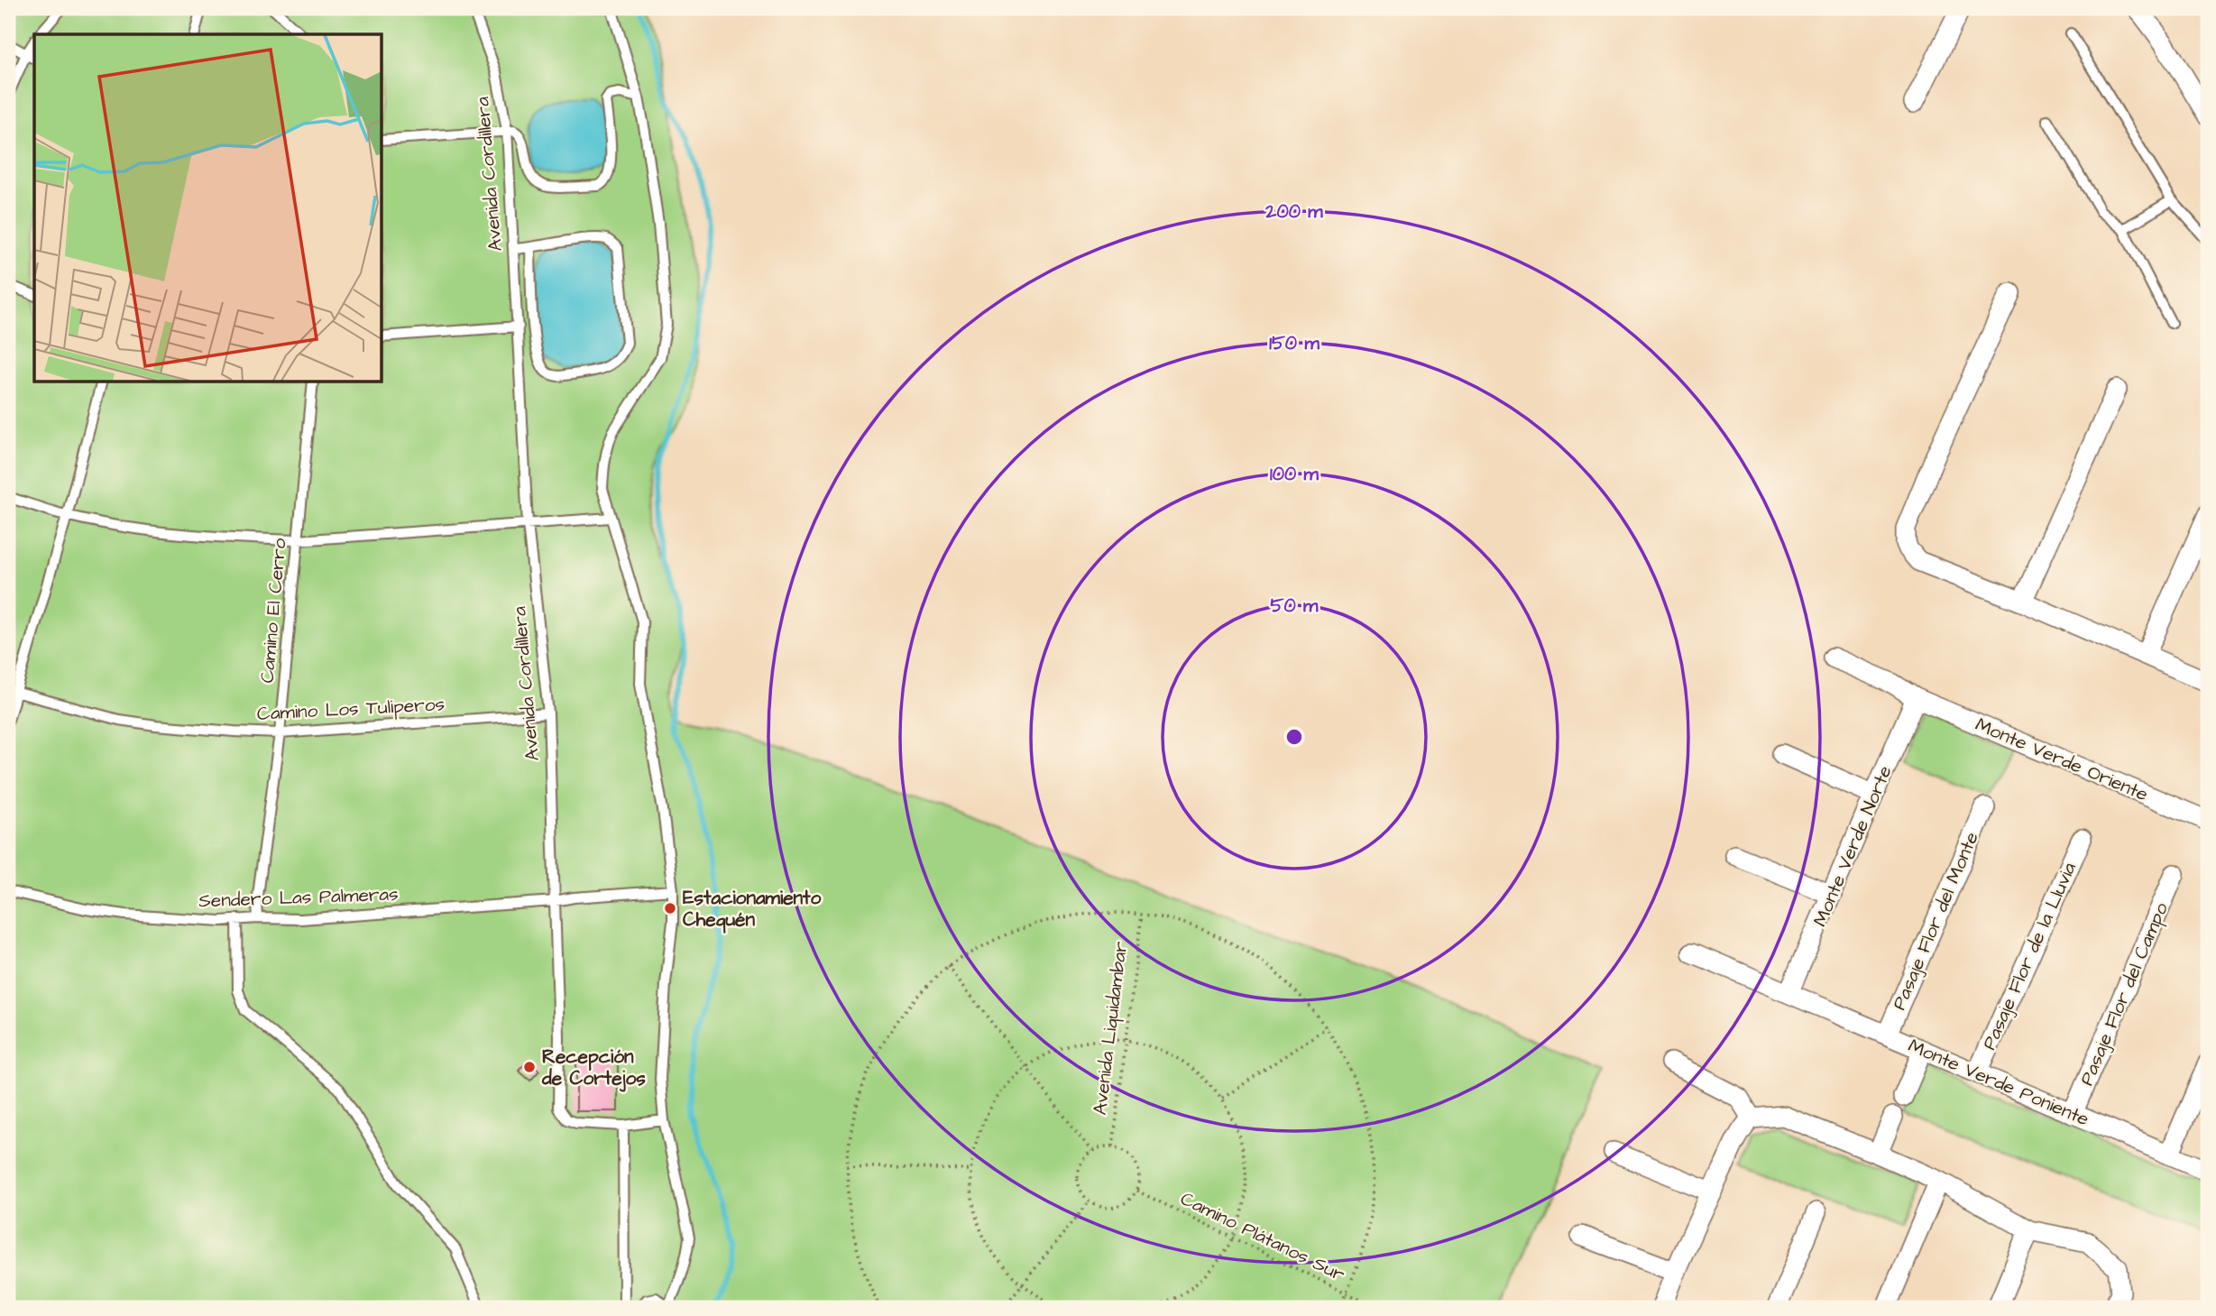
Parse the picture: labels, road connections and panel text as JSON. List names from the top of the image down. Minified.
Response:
{"streets":{"street":["Monte Verde Oriente","Monte Verde Norte","Pasaje Flor del Monte","Pasaje Flor de la Lluvia","Pasaje Flor del Campo","Monte Verde Poniente"],"lane":["Avenida Cordillera","Camino El Cerro","Camino Los Tuliperos","Sendero Las Palmeras"],"path":["Avenida Liquidambar","Camino Plátanos Sur"]},"crossings":[["Avenida Cordillera","Camino Los Tuliperos"],["Avenida Cordillera","Sendero Las Palmeras"],["Camino El Cerro","Camino Los Tuliperos"],["Camino El Cerro","Sendero Las Palmeras"],["Monte Verde Oriente","Monte Verde Norte"],["Monte Verde Norte","Monte Verde Poniente"],["Pasaje Flor del Monte","Monte Verde Poniente"],["Pasaje Flor de la Lluvia","Monte Verde Poniente"],["Pasaje Flor del Campo","Monte Verde Poniente"],["Avenida Liquidambar","Camino Plátanos Sur"]],"places":["Estacionamiento Chequén","Recepción de Cortejos"],"rings":["200 m","150 m","100 m","50 m"]}
